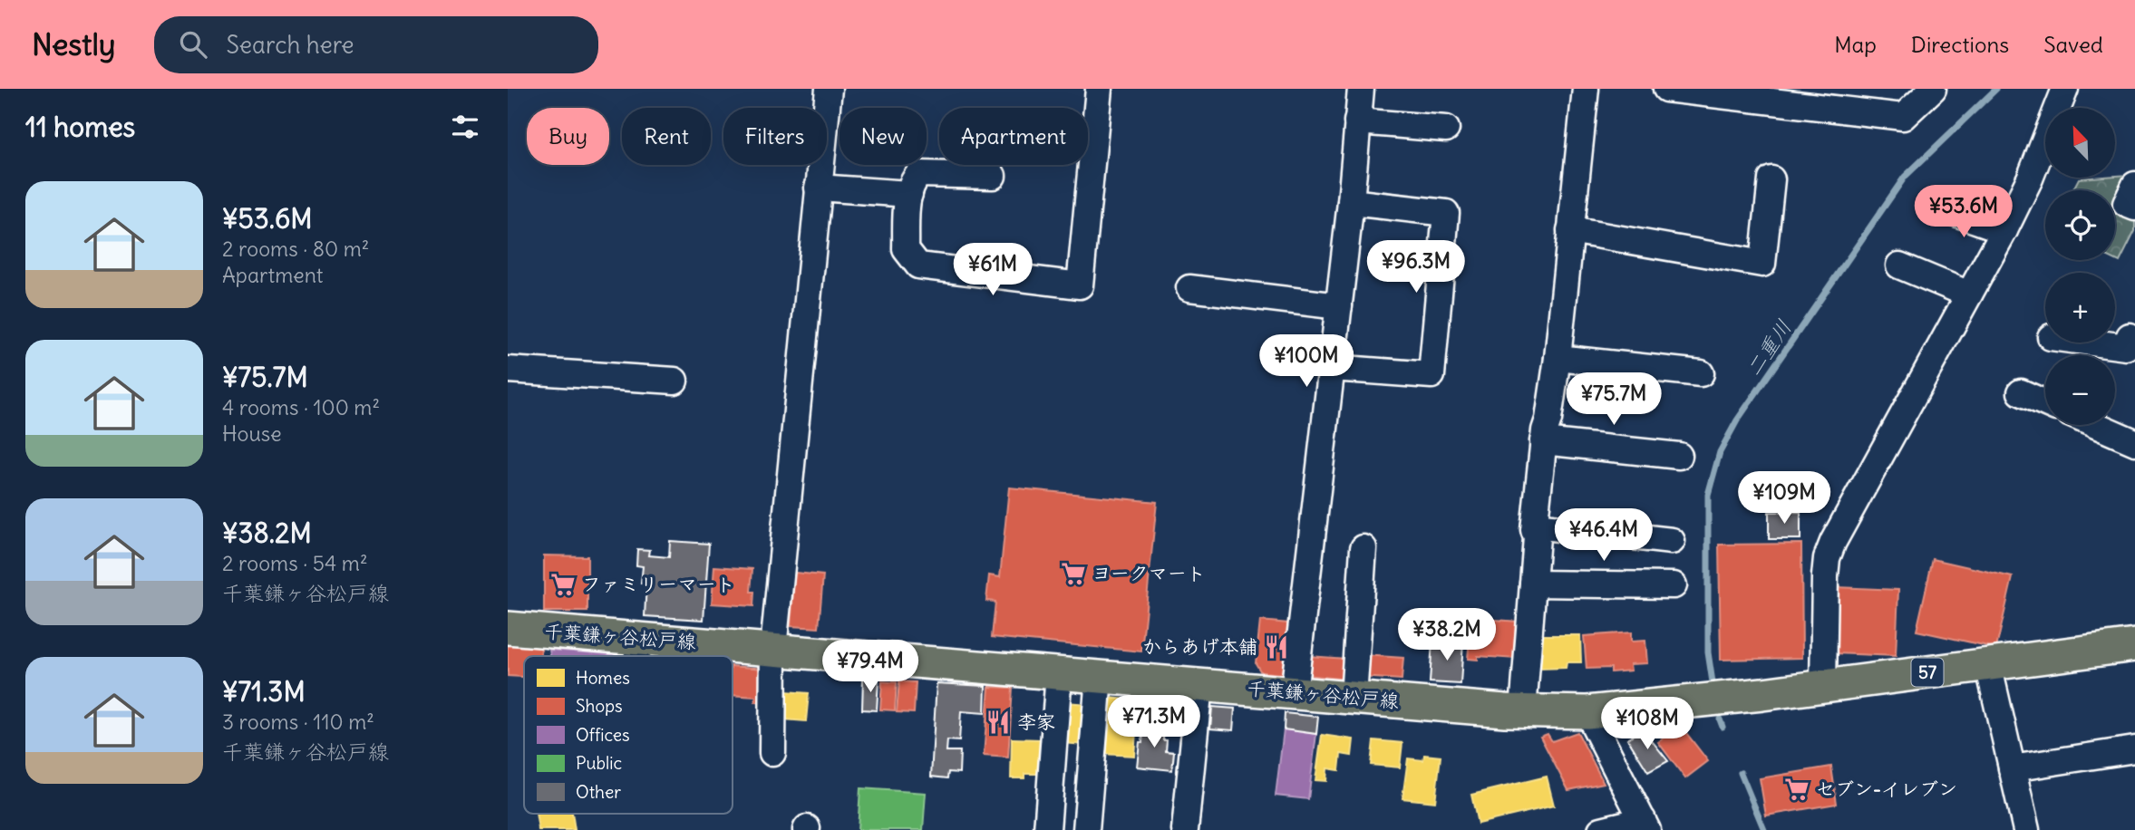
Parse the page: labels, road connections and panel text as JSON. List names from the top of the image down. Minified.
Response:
{"streets":{"main road":["千葉鎌ヶ谷松戸線","57"]},"water":["二重川"],"places":{"supermarket":["ヨークマート","ファミリーマート","セブン-イレブン"],"restaurant":["からあげ本舗","李家"]},"legend":["Homes","Shops","Offices","Public","Other"],"north":"top left","page":{"header":"Nestly","search":"Search here","nav":["Map","Directions","Saved"],"heading":"11 homes","map_buttons":["+","−"],"chip":["Buy","Rent","Filters","New","Apartment"],"list":[{"name":"¥53.6M","note":"2 rooms · 80 m² · Apartment"},{"name":"¥75.7M","note":"4 rooms · 100 m² · House"},{"name":"¥38.2M","note":"2 rooms · 54 m² · 千葉鎌ヶ谷松戸線"},{"name":"¥71.3M","note":"3 rooms · 110 m² · 千葉鎌ヶ谷松戸線"}],"price":["¥53.6M","¥96.3M","¥61M","¥100M","¥75.7M","¥109M","¥46.4M","¥38.2M","¥79.4M","¥71.3M","¥108M"]}}
